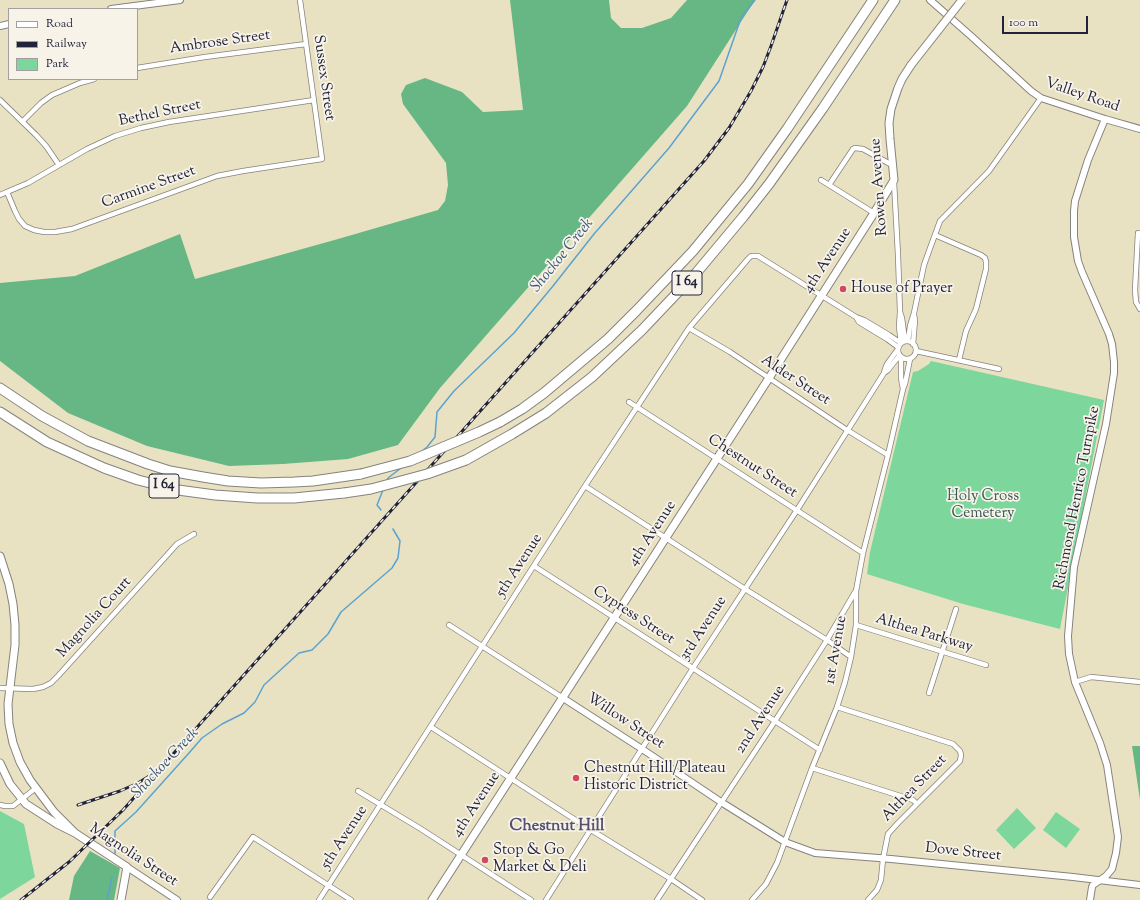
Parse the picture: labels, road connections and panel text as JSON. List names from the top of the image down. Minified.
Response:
{"streets":{"highway":["I 64"],"main road":["Rowen Avenue","4th Avenue","Magnolia Street"],"street":["Ambrose Street","Sussex Street","Valley Road","Bethel Street","Carmine Street","Alder Street","Chestnut Street","Richmond Henrico Turnpike","5th Avenue","Cypress Street","Magnolia Court","3rd Avenue","Althea Parkway","1st Avenue","2nd Avenue","Willow Street","Althea Street","Dove Street"]},"crossings":[["Ambrose Street","Sussex Street"],["Sussex Street","Bethel Street"],["Sussex Street","Carmine Street"],["Valley Road","Richmond Henrico Turnpike"],["Bethel Street","Carmine Street"],["Rowen Avenue","4th Avenue"],["Rowen Avenue","3rd Avenue"],["Rowen Avenue","1st Avenue"],["4th Avenue","Alder Street"],["4th Avenue","Chestnut Street"],["4th Avenue","5th Avenue"],["4th Avenue","Cypress Street"],["4th Avenue","Willow Street"],["Alder Street","5th Avenue"],["Alder Street","3rd Avenue"],["Alder Street","1st Avenue"],["Chestnut Street","5th Avenue"],["Chestnut Street","3rd Avenue"],["Chestnut Street","1st Avenue"],["Richmond Henrico Turnpike","Dove Street"],["5th Avenue","Cypress Street"],["5th Avenue","Willow Street"],["Cypress Street","3rd Avenue"],["Cypress Street","1st Avenue"],["Cypress Street","2nd Avenue"],["Magnolia Court","Magnolia Street"],["3rd Avenue","1st Avenue"],["3rd Avenue","Willow Street"],["Althea Parkway","1st Avenue"],["1st Avenue","2nd Avenue"],["1st Avenue","Willow Street"],["1st Avenue","Althea Street"],["1st Avenue","Dove Street"],["2nd Avenue","Willow Street"],["Willow Street","Dove Street"],["Althea Street","Dove Street"]],"districts":["Chestnut Hill"],"water":["Shockoe Creek"],"parks":["Holy Cross Cemetery"],"places":["House of Prayer","Chestnut Hill/Plateau Historic District","Stop & Go Market & Deli"],"legend":["Road","Railway","Park"],"scale_bar":"100 m"}
